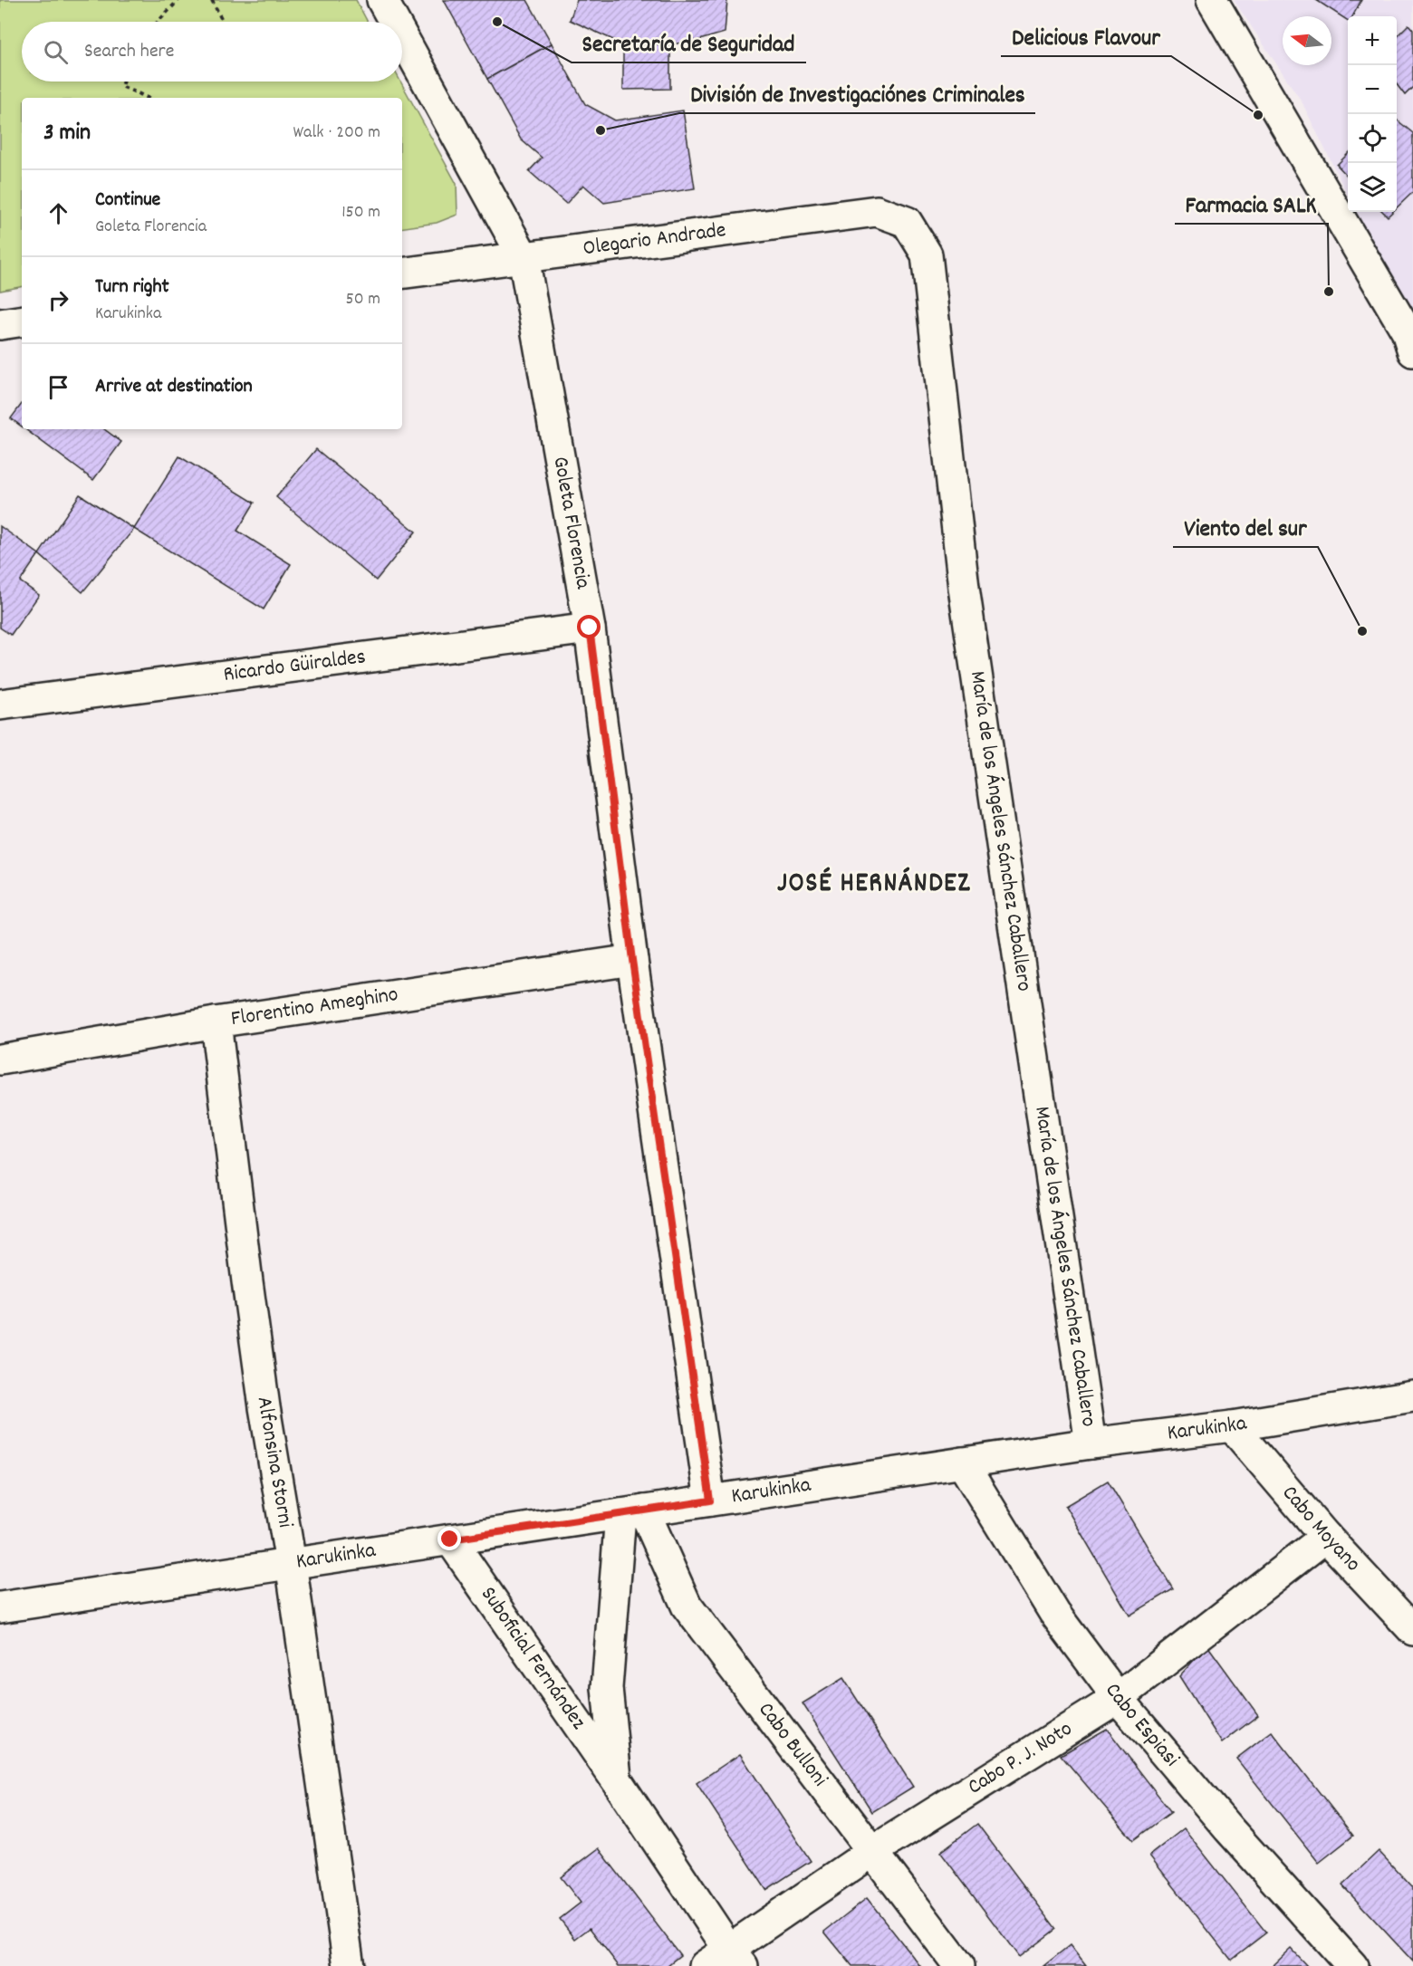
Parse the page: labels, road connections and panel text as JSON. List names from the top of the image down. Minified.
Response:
{"streets":{"street":["Olegario Andrade","Goleta Florencia","Ricardo Güiraldes","María de los Ángeles Sánchez Caballero","Florentino Ameghino","Karukinka","Alfonsina Storni","Cabo Moyano","Suboficial Fernández","Cabo Espiasi","Cabo Bulloni","Cabo P. J. Noto"]},"crossings":[["Olegario Andrade","Goleta Florencia"],["Olegario Andrade","María de los Ángeles Sánchez Caballero"],["Goleta Florencia","Ricardo Güiraldes"],["Goleta Florencia","Florentino Ameghino"],["Goleta Florencia","Karukinka"],["María de los Ángeles Sánchez Caballero","Karukinka"],["Florentino Ameghino","Alfonsina Storni"],["Karukinka","Alfonsina Storni"],["Karukinka","Cabo Moyano"],["Karukinka","Suboficial Fernández"],["Karukinka","Cabo Espiasi"],["Karukinka","Cabo Bulloni"],["Cabo Moyano","Cabo P. J. Noto"],["Suboficial Fernández","Cabo Bulloni"],["Suboficial Fernández","Cabo P. J. Noto"],["Cabo Espiasi","Cabo P. J. Noto"],["Cabo Bulloni","Cabo P. J. Noto"]],"districts":["JOSÉ HERNÁNDEZ"],"places":["Secretaría de Seguridad","Delicious Flavour","División de Investigaciónes Criminales","Farmacia SALK","Viento del sur"],"north":"left","page":{"map_buttons":["+","−"],"search":"Search here","heading":["3 min","Walk · 200 m"],"list":[["Continue","Goleta Florencia","150 m"],["Turn right","Karukinka","50 m"],"Arrive at destination"]}}
